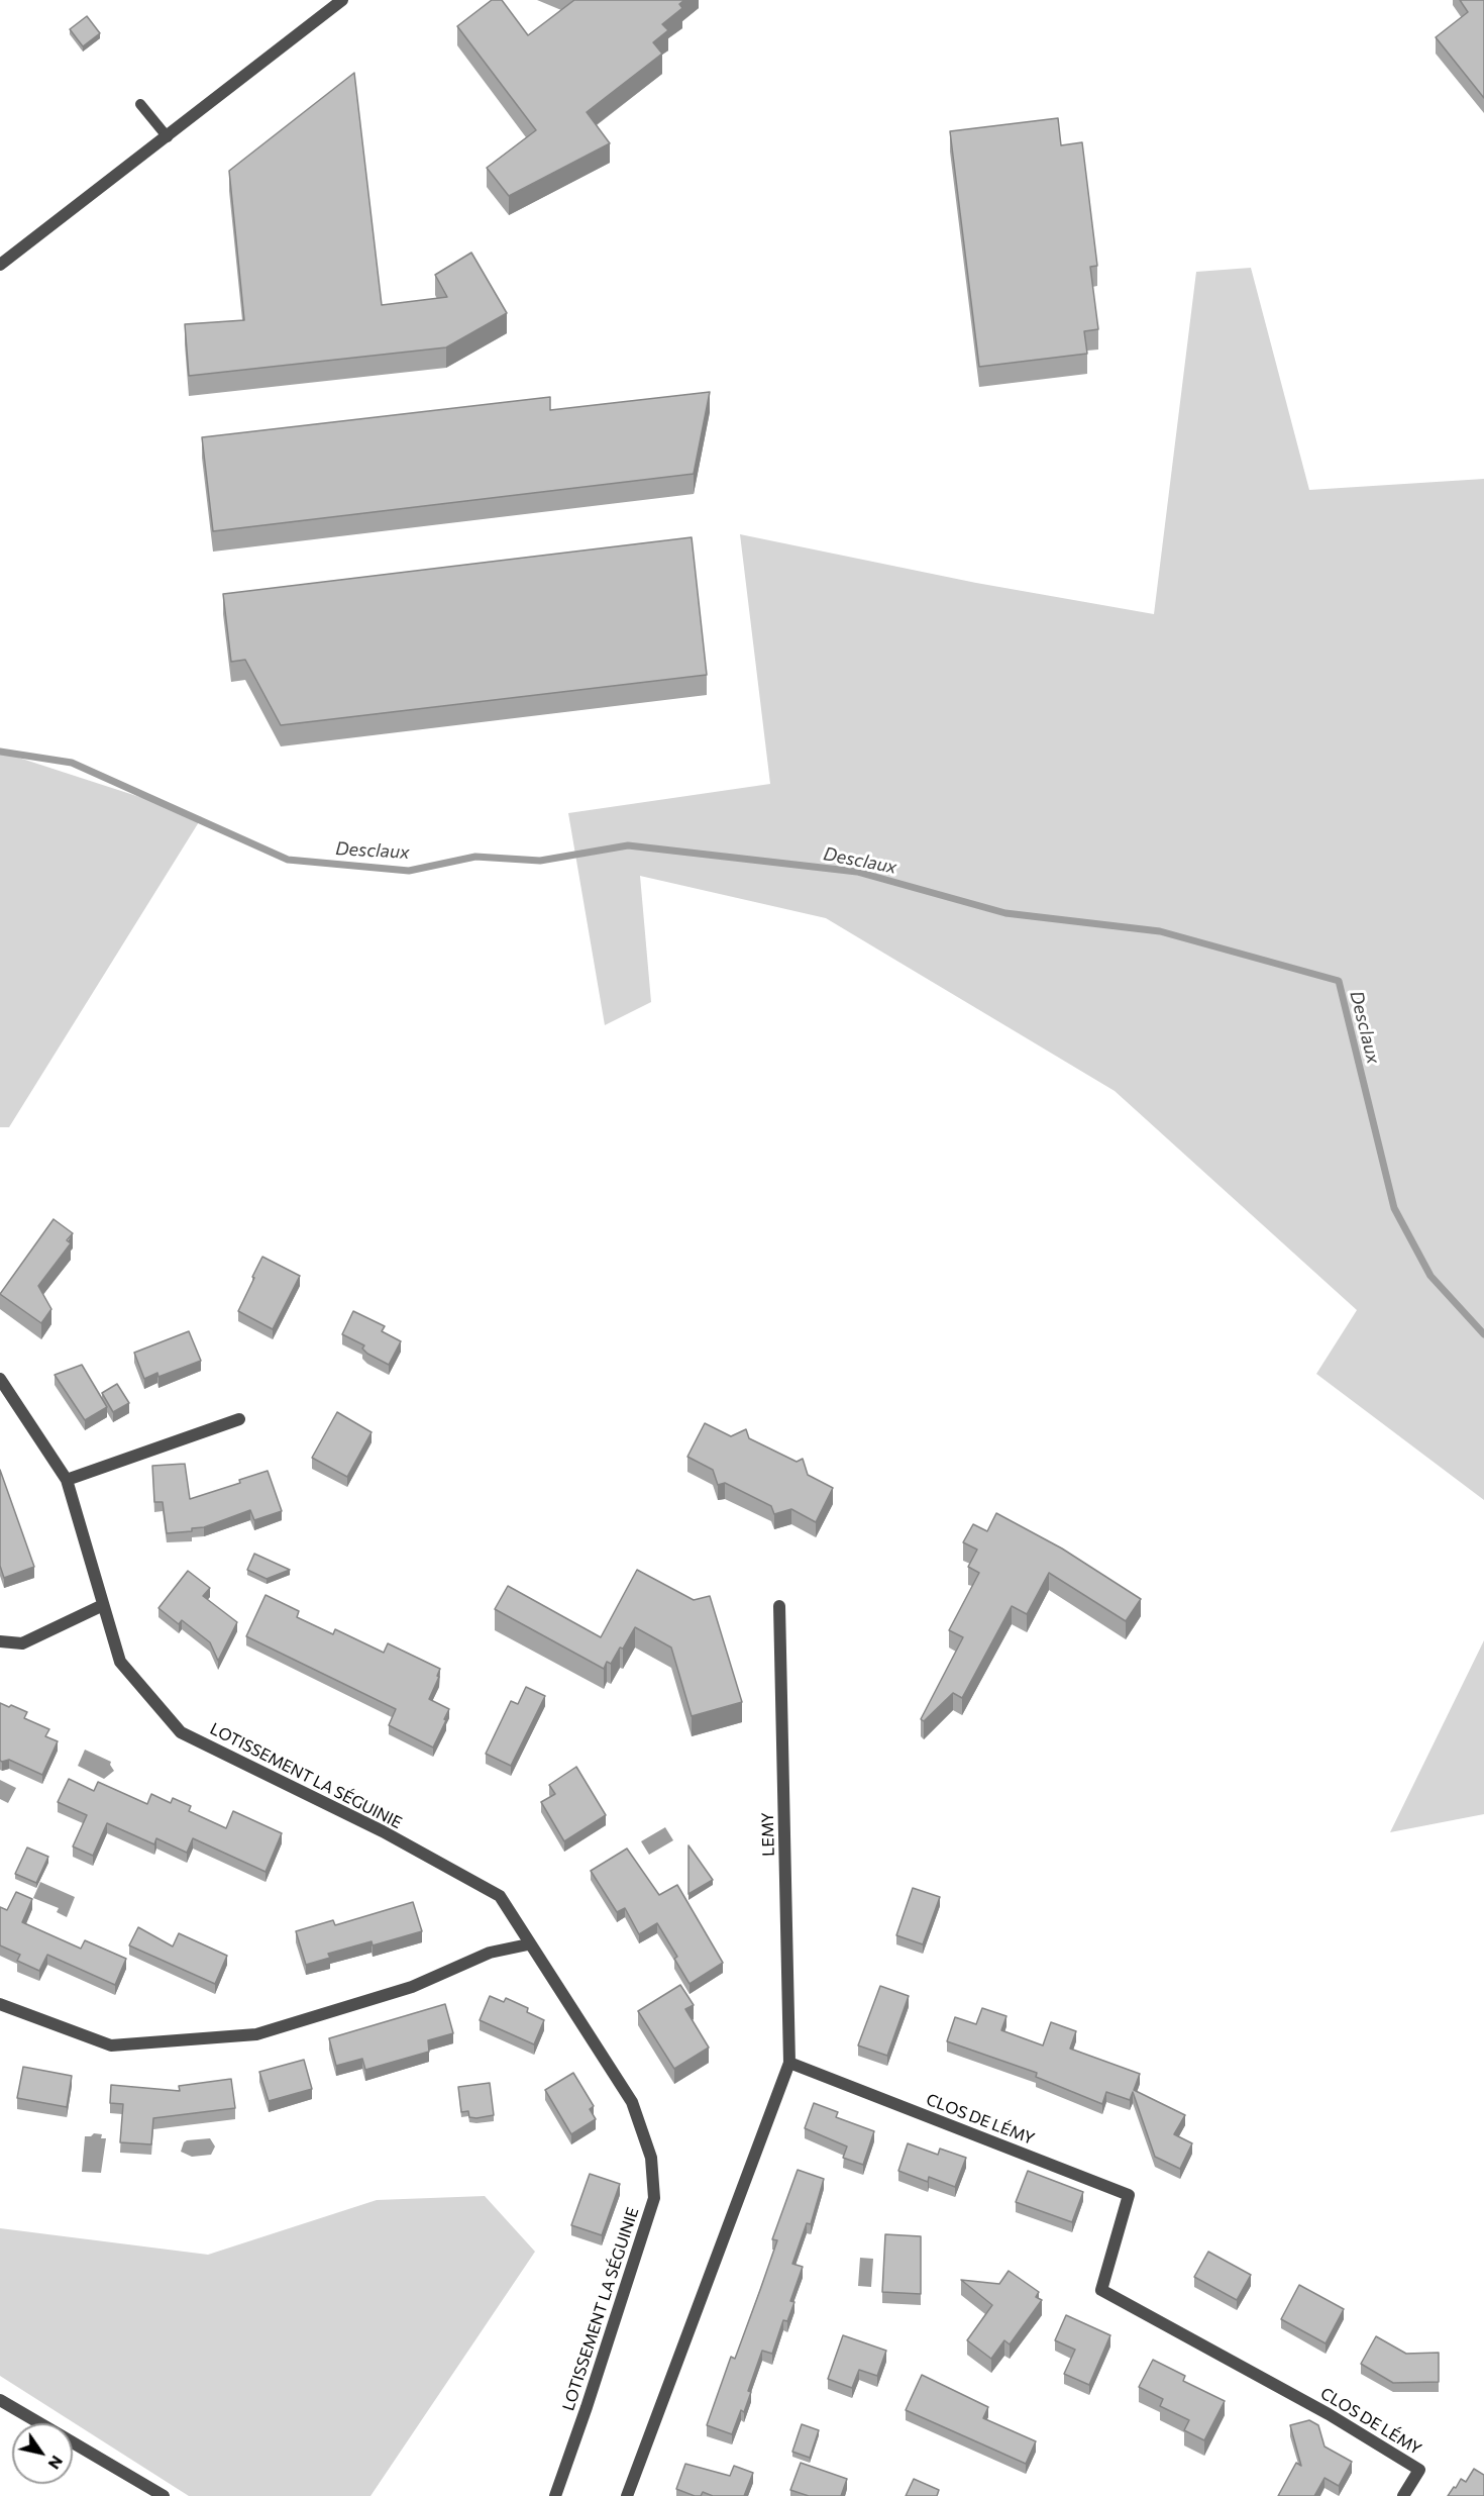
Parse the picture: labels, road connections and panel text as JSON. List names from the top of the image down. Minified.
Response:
{"streets":{"street":["LOTISSEMENT LA SÉGUINIE","LEMY","CLOS DE LÉMY"]},"crossings":[["LEMY","CLOS DE LÉMY"]],"water":["Desclaux"],"north":"bottom right"}
